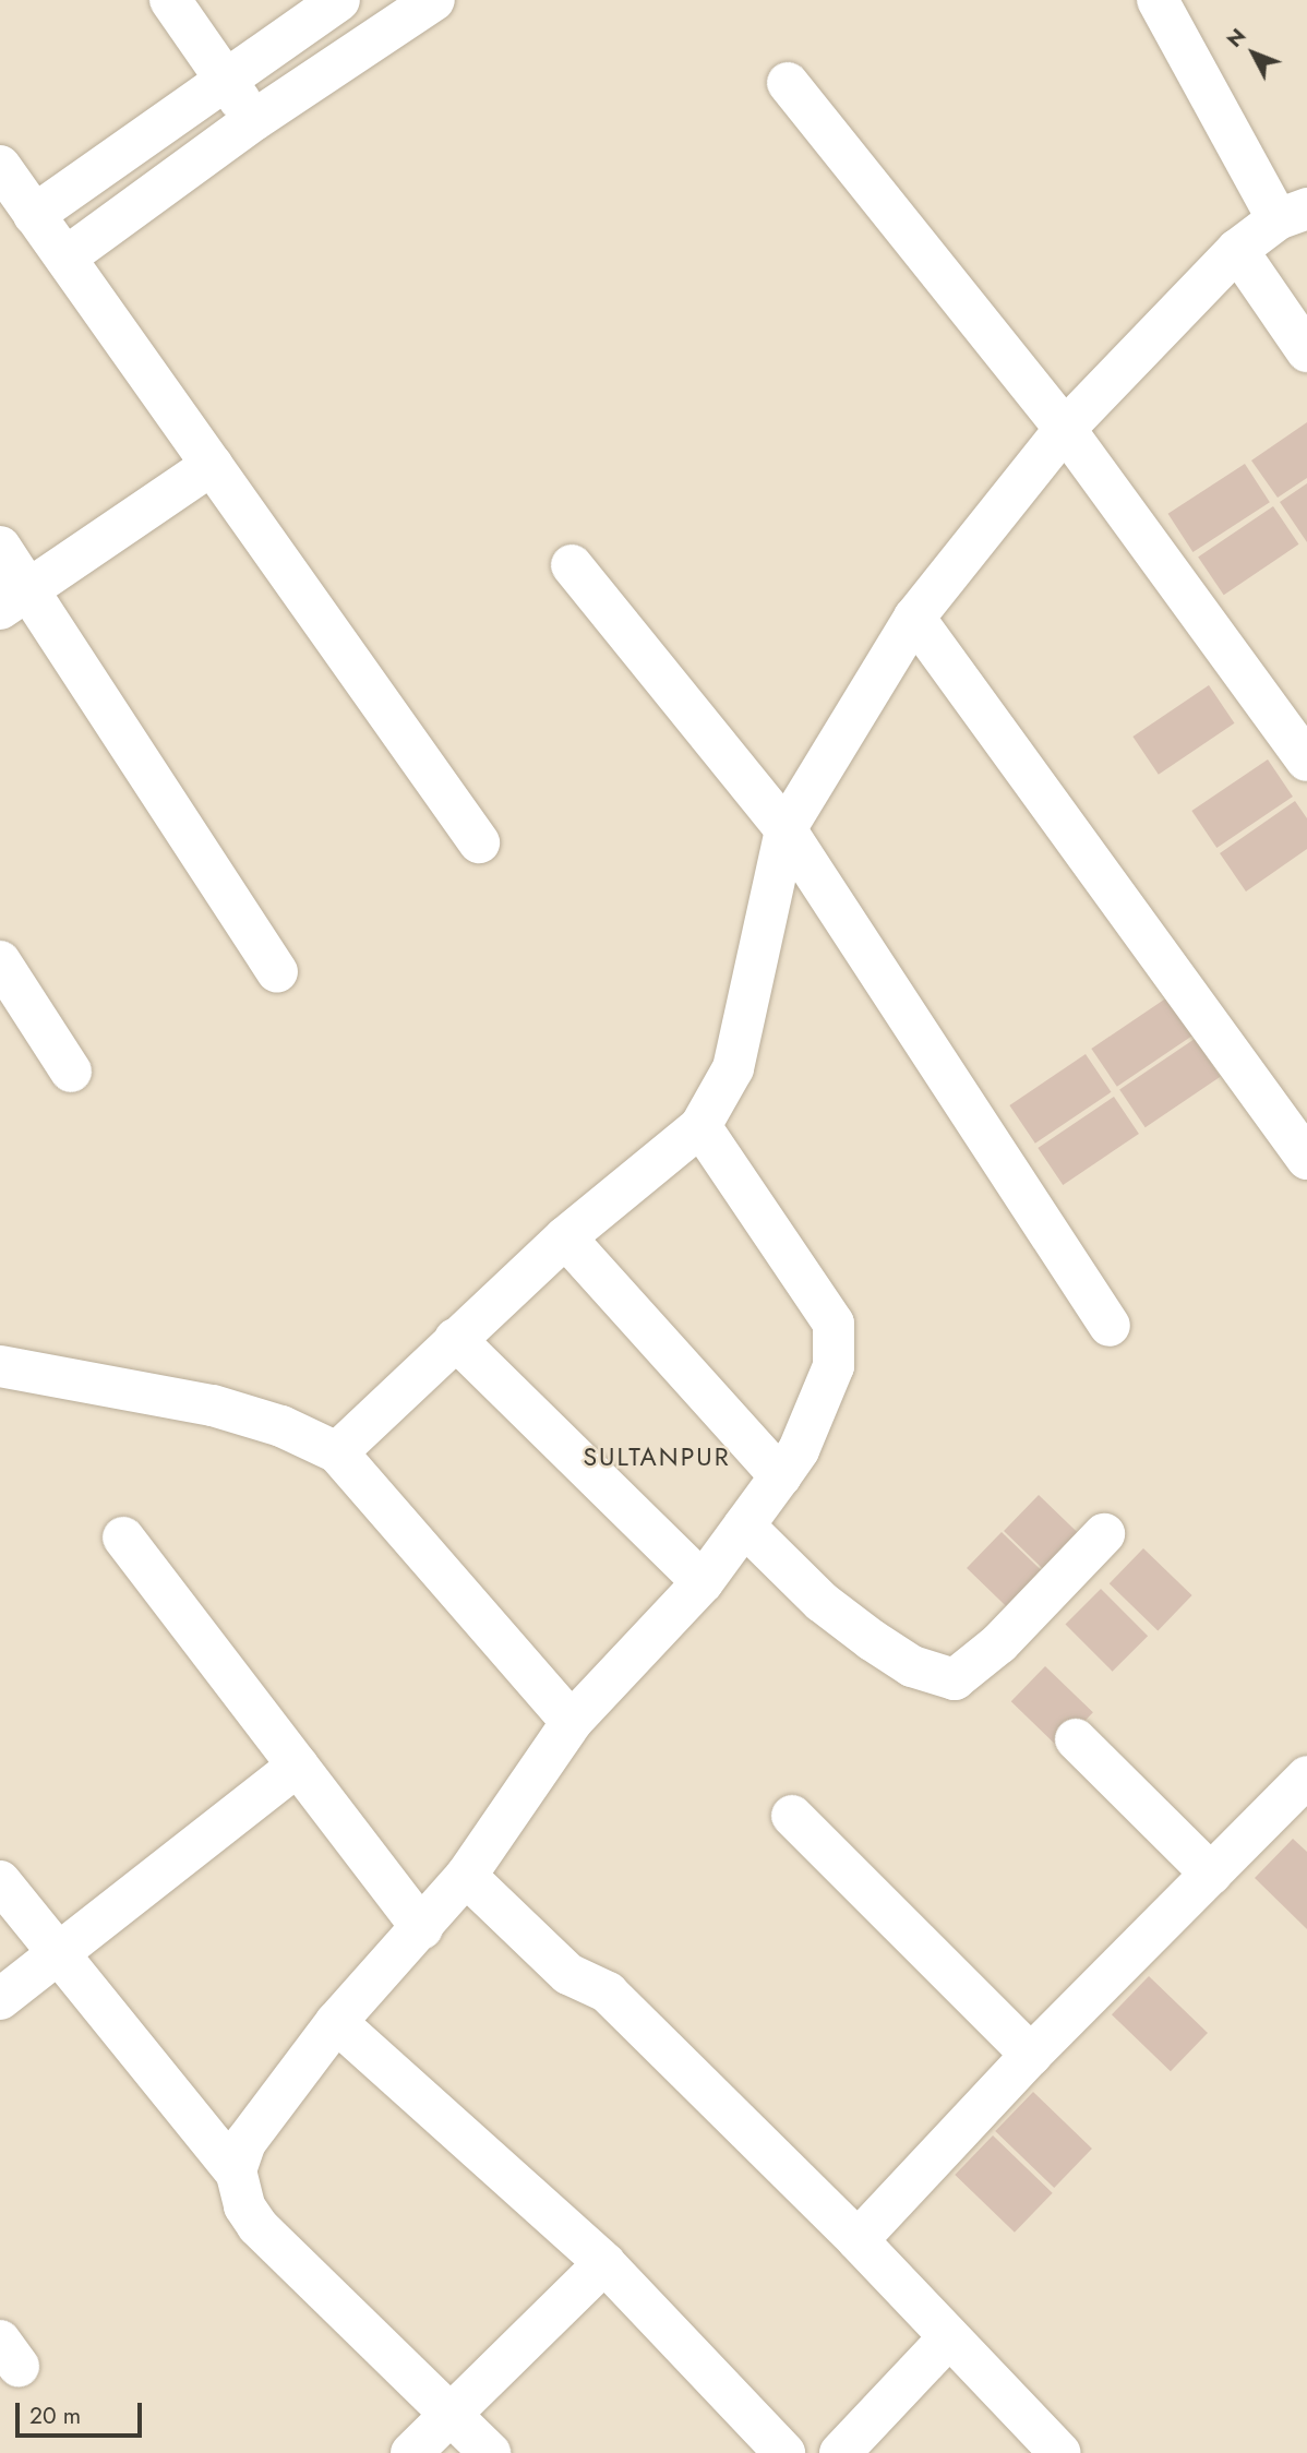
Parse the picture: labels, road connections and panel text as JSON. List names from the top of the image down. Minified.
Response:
{"districts":["SULTANPUR"],"scale_bar":"20 m","north":"top left"}
